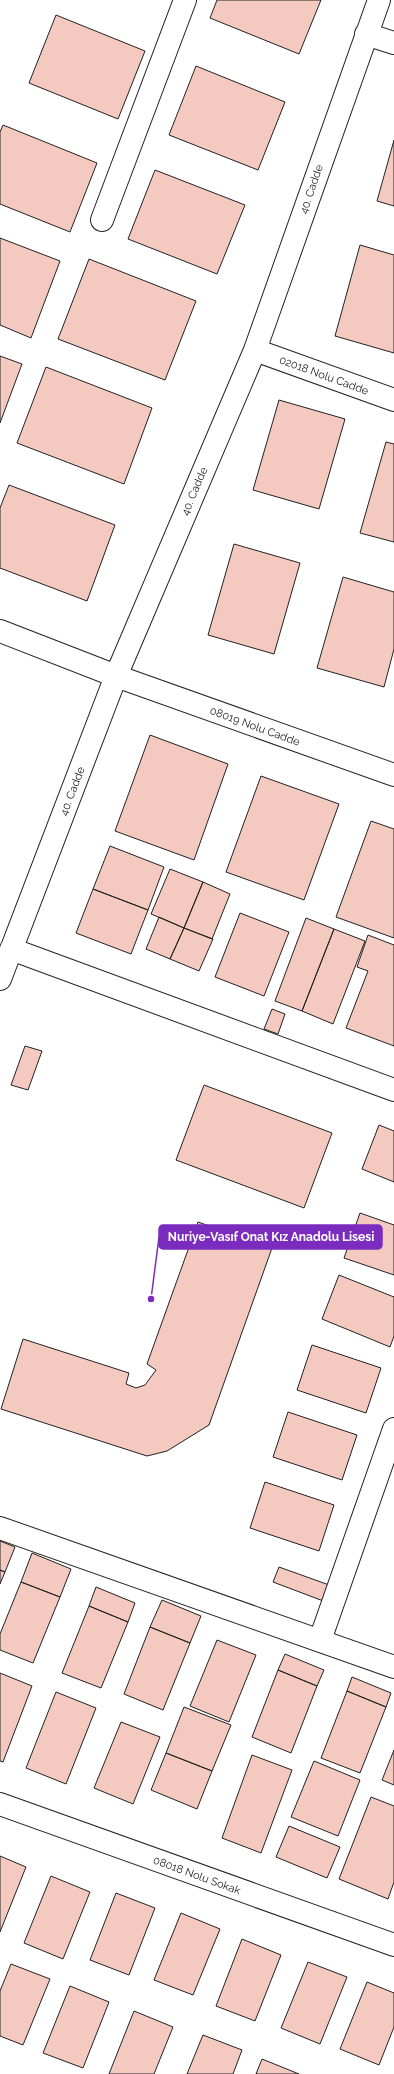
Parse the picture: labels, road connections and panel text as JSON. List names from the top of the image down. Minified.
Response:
{"streets":{"street":["40. Cadde","02018 Nolu Cadde","08019 Nolu Cadde","08018 Nolu Sokak"]},"crossings":[["40. Cadde","02018 Nolu Cadde"],["40. Cadde","08019 Nolu Cadde"]],"places":["Nuriye-Vasıf Onat Kız Anadolu Lisesi"]}
